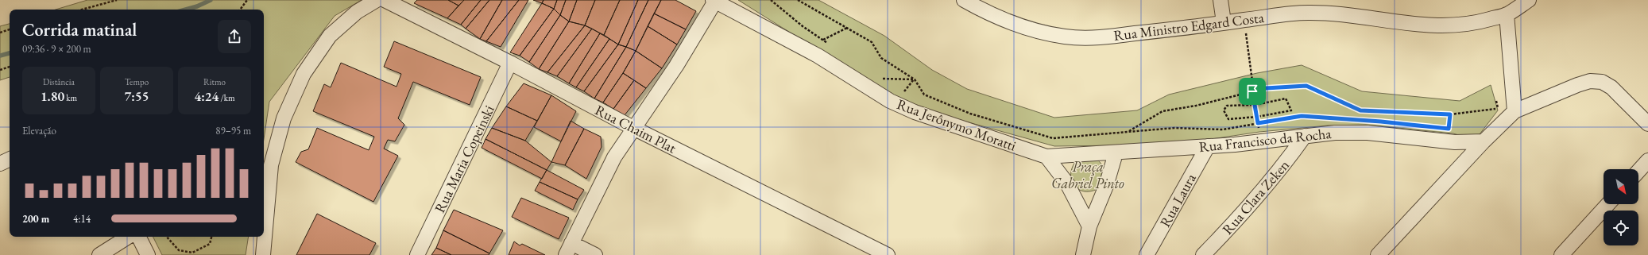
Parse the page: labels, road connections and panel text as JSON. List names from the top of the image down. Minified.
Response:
{"streets":{"street":["Rua Ministro Edgard Costa","Rua Jerônymo Moratti","Rua Chaim Plat","Rua Francisco da Rocha","Rua Maria Copeinski","Rua Clara Zeken","Rua Laura"]},"crossings":[["Rua Jerônymo Moratti","Rua Francisco da Rocha"],["Rua Chaim Plat","Rua Maria Copeinski"],["Rua Francisco da Rocha","Rua Clara Zeken"],["Rua Francisco da Rocha","Rua Laura"]],"parks":["Praça Gabriel Pinto"],"north":"bottom right","page":{"heading":["Corrida matinal","09:36 · 9 × 200 m"],"stats":[["Distância","1.80 km"],["Tempo","7:55"],["Ritmo","4:24 /km"]],"chart":["Elevação","89–95 m"],"list":[{"name":"200 m","note":"4:14"}]}}
